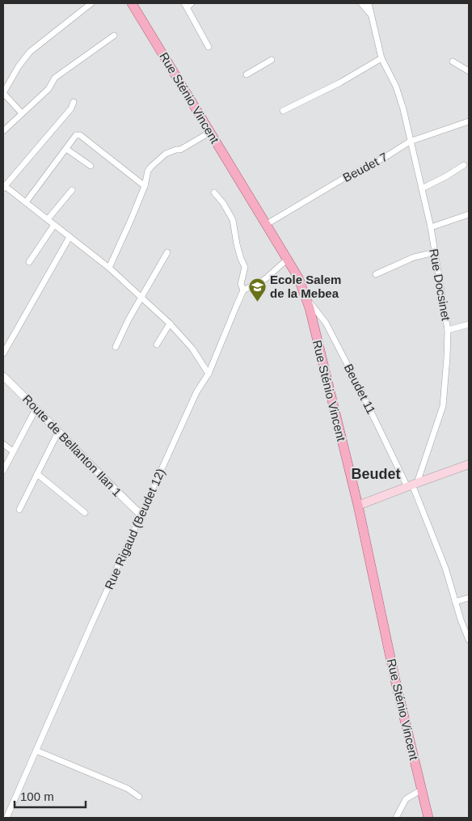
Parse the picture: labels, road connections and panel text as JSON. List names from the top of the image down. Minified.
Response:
{"streets":{"main road":["Rue Sténio Vincent"],"street":["Beudet 7","Rue Docsinet","Beudet 11","Route de Bellanton Ilan 1","Rue Rigaud (Beudet 12)"]},"crossings":[["Rue Sténio Vincent","Beudet 7"],["Rue Sténio Vincent","Beudet 11"],["Beudet 7","Rue Docsinet"],["Rue Docsinet","Beudet 11"],["Route de Bellanton Ilan 1","Rue Rigaud (Beudet 12)"]],"districts":["Beudet"],"places":{"school or university":["Ecole Salem de la Mebea"]},"scale_bar":"100 m"}
